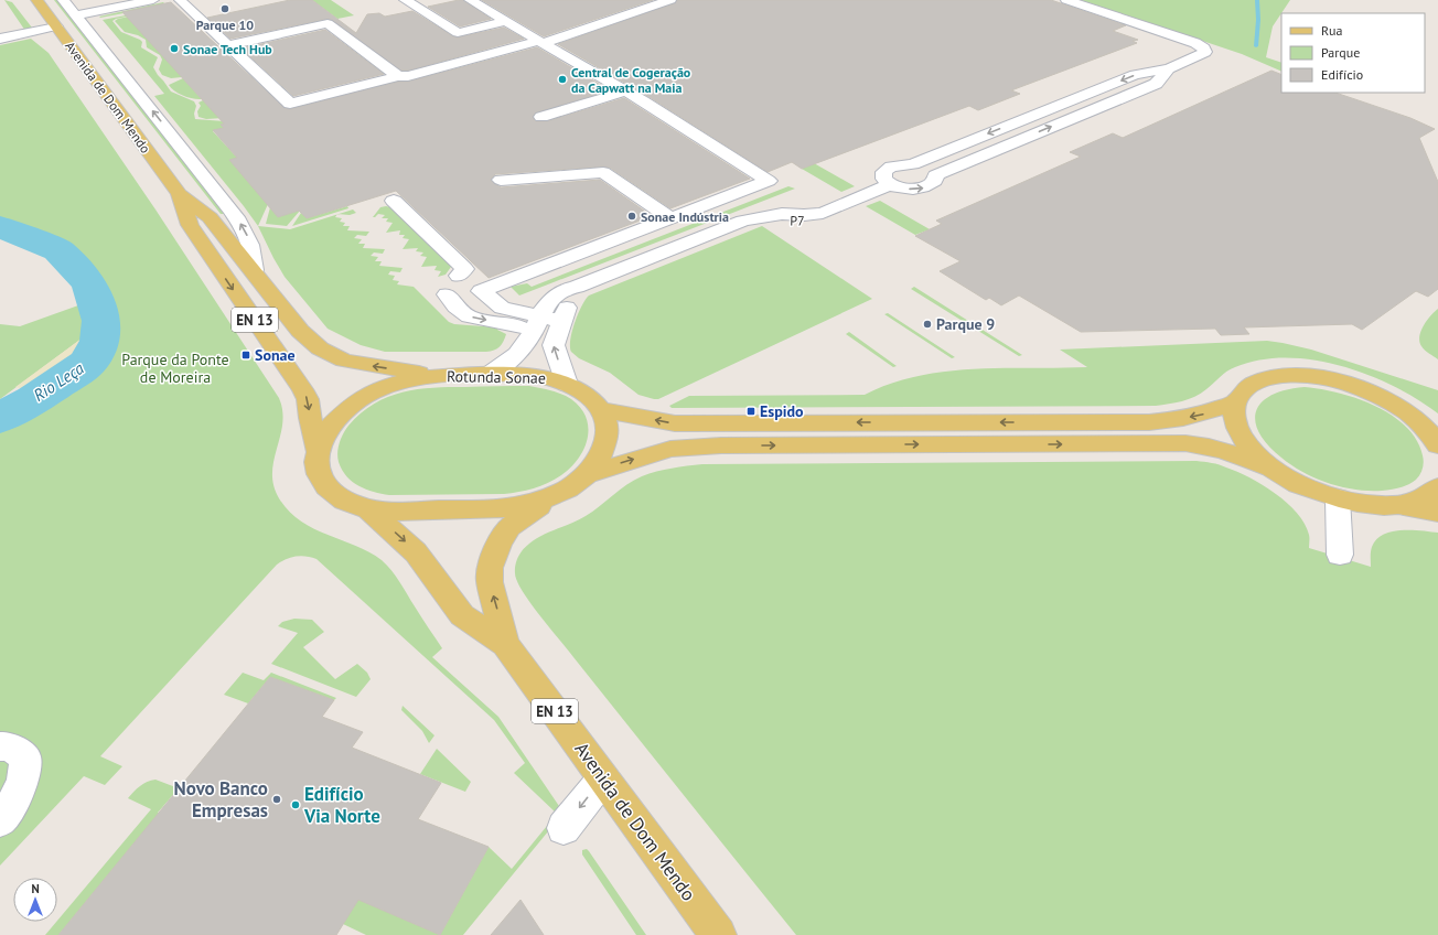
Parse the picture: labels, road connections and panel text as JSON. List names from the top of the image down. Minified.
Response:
{"streets":{"main road":["Avenida de Dom Mendo","EN 13","Rotunda Sonae"],"street":["P7"]},"crossings":[["Avenida de Dom Mendo","Rotunda Sonae"]],"water":["Rio Leça"],"parks":["Parque da Ponte de Moreira"],"places":{"other":["Parque 10","Sonae Tech Hub","Central de Cogeração da Capwatt na Maia","Sonae Indústria","Parque 9","Novo Banco Empresas","Edifício Via Norte"],"transit":["Sonae","Espido"]},"legend":["Rua","Parque","Edifício"],"north":"top"}
